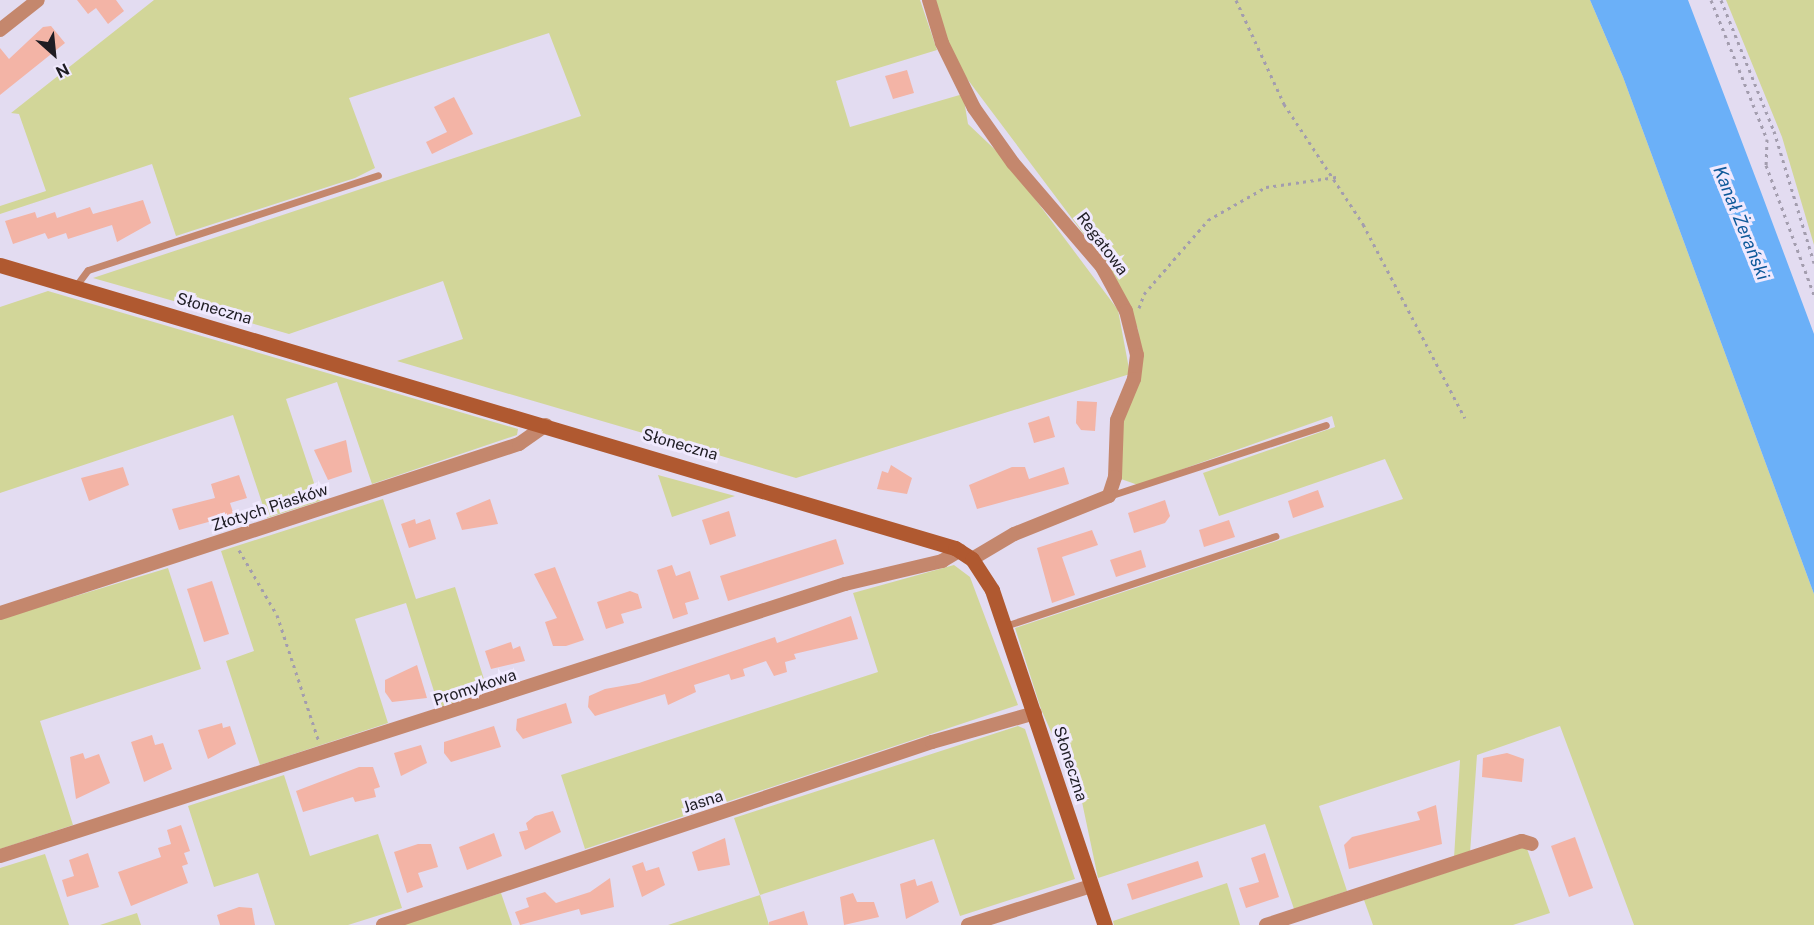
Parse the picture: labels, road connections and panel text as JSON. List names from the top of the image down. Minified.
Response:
{"streets":{"street":["Regatowa","Słoneczna","Złotych Piasków","Promykowa","Jasna"]},"crossings":[["Słoneczna","Złotych Piasków"],["Słoneczna","Promykowa"],["Słoneczna","Jasna"]],"water":["Kanał Żerański"],"north":"bottom right"}
